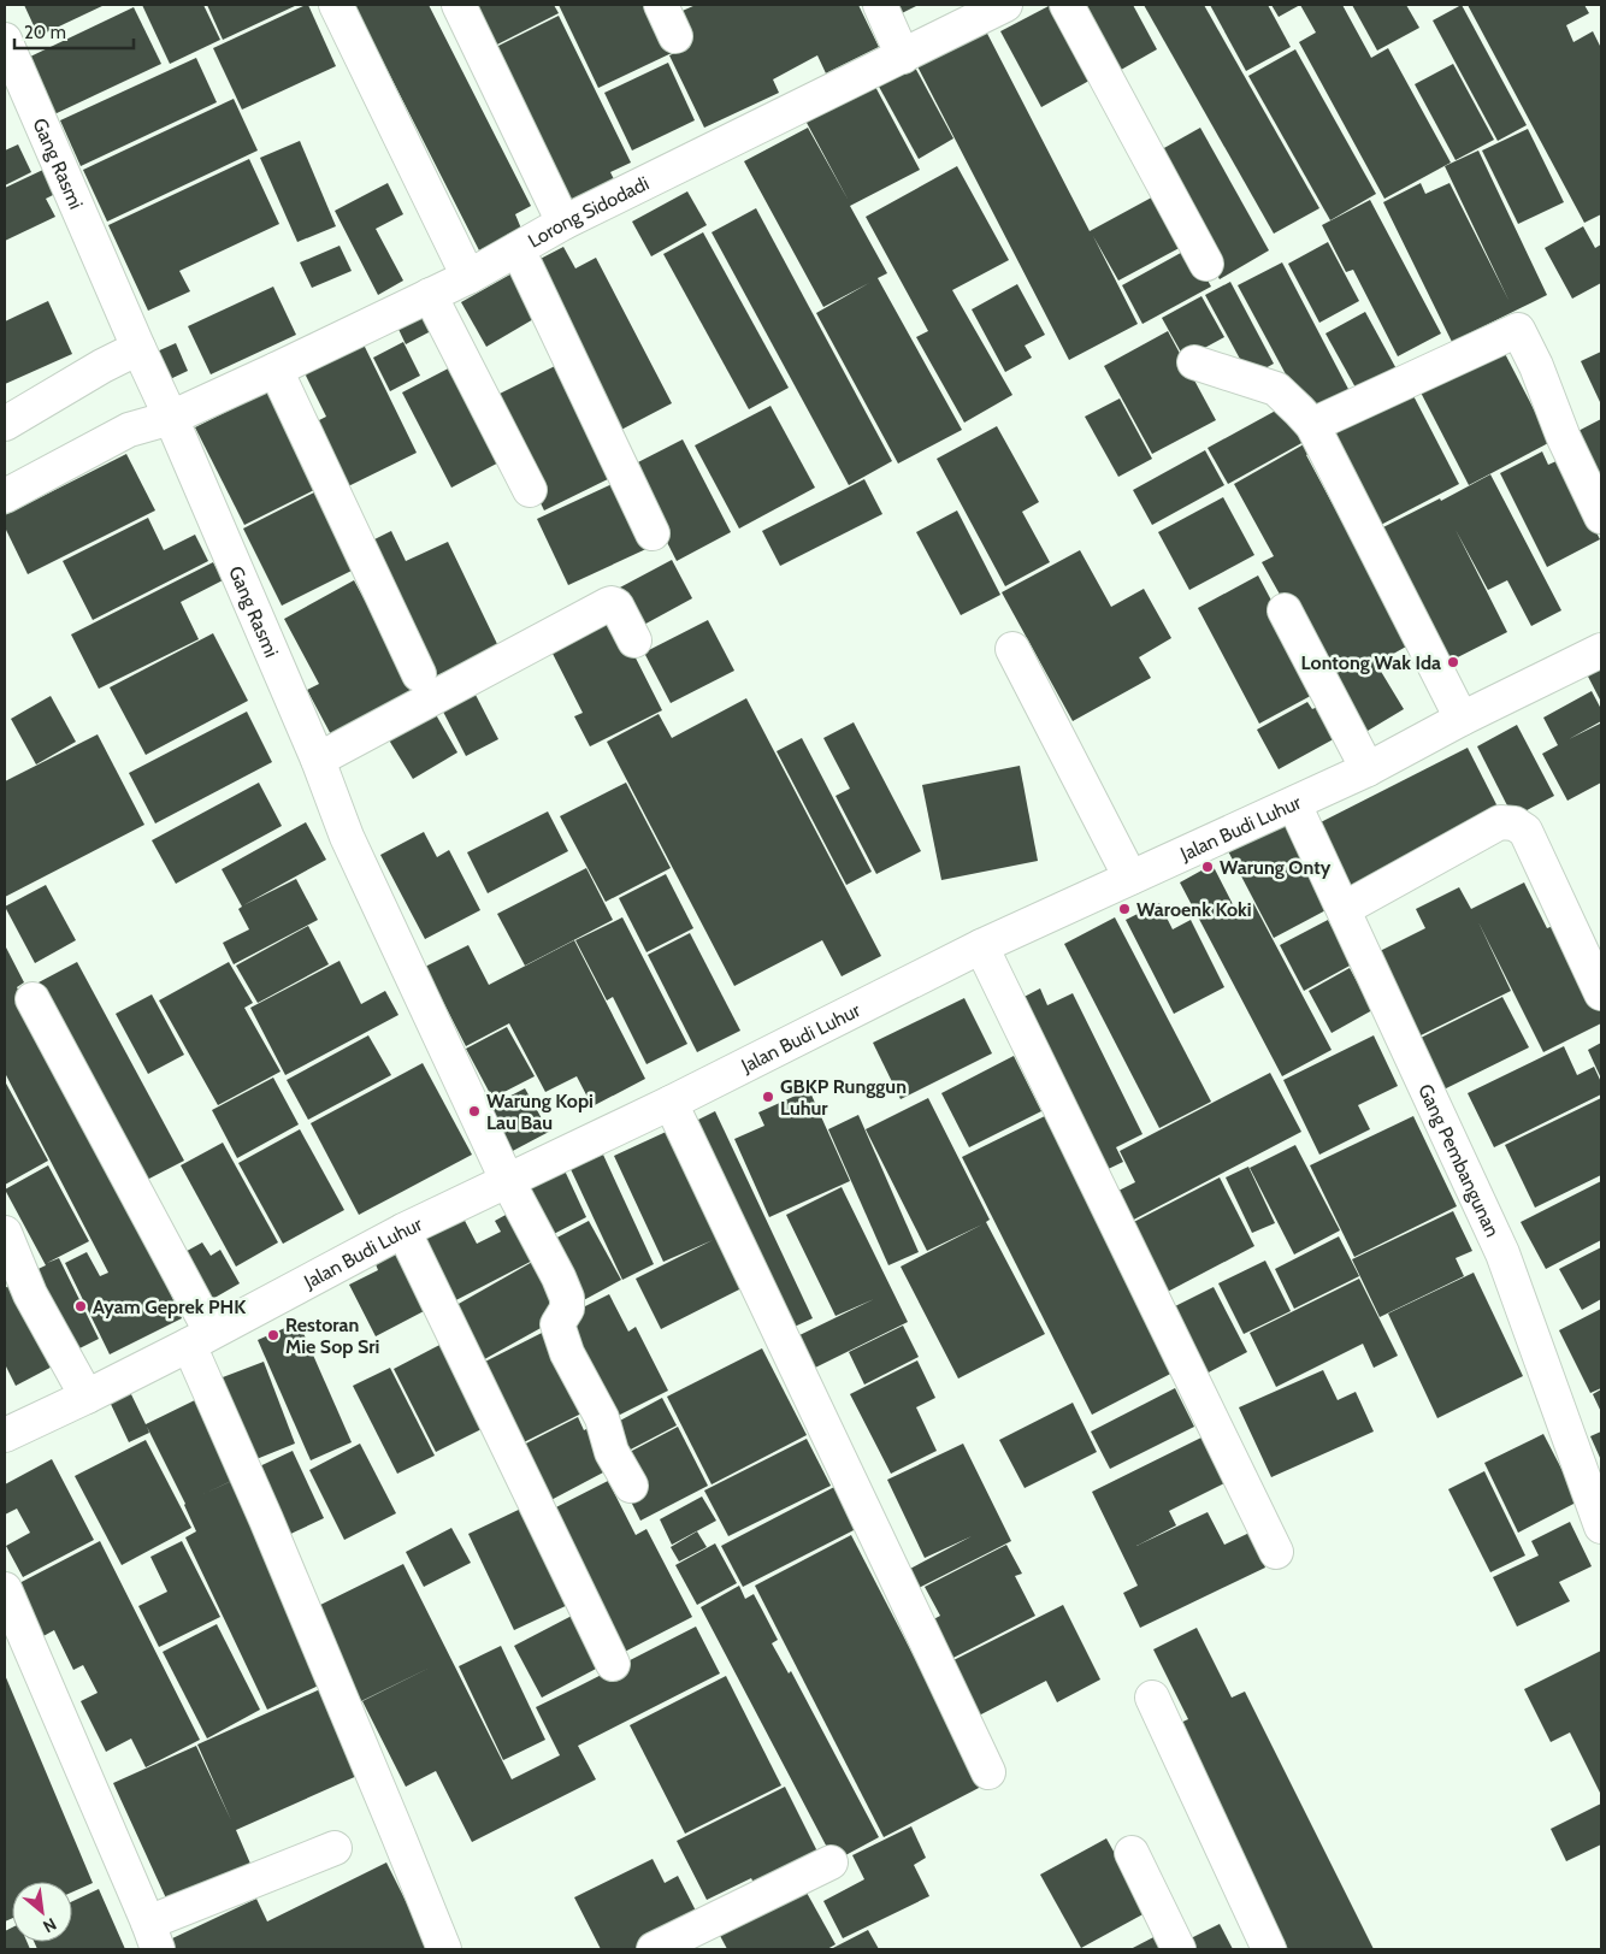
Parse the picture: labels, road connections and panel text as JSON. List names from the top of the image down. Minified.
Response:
{"streets":{"street":["Gang Rasmi","Lorong Sidodadi","Jalan Budi Luhur","Gang Pembangunan"]},"crossings":[["Gang Rasmi","Lorong Sidodadi"],["Gang Rasmi","Jalan Budi Luhur"],["Jalan Budi Luhur","Gang Pembangunan"]],"places":["Lontong Wak Ida","Warung Onty","Waroenk Koki","GBKP Runggun Luhur","Warung Kopi Lau Bau","Ayam Geprek PHK","Restoran Mie Sop Sri"],"scale_bar":"20 m","north":"bottom right"}
